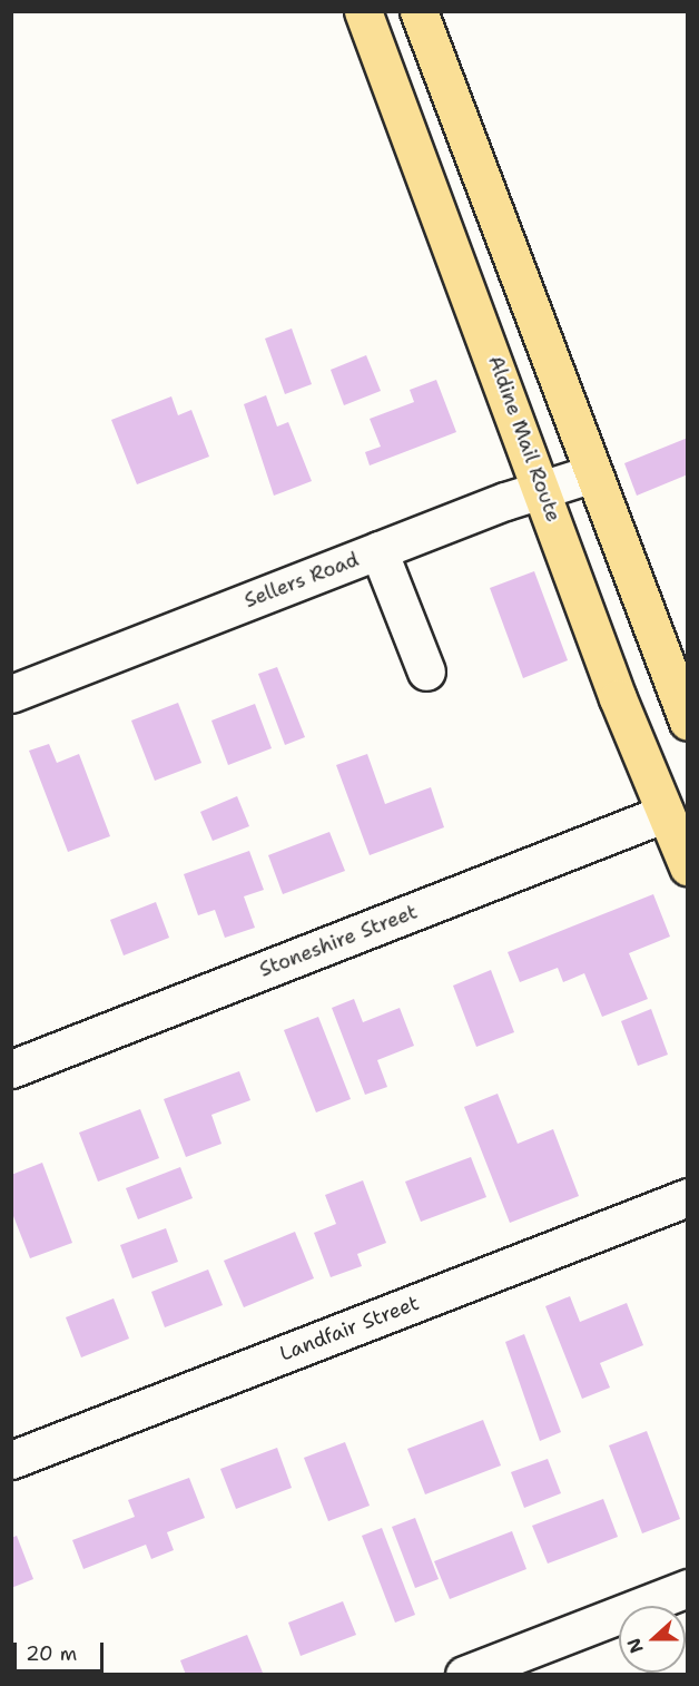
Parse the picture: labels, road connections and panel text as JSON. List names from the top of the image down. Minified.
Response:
{"streets":{"main road":["Aldine Mail Route"],"street":["Sellers Road","Stoneshire Street","Landfair Street"]},"crossings":[["Aldine Mail Route","Sellers Road"],["Aldine Mail Route","Stoneshire Street"]],"scale_bar":"20 m","north":"left"}
